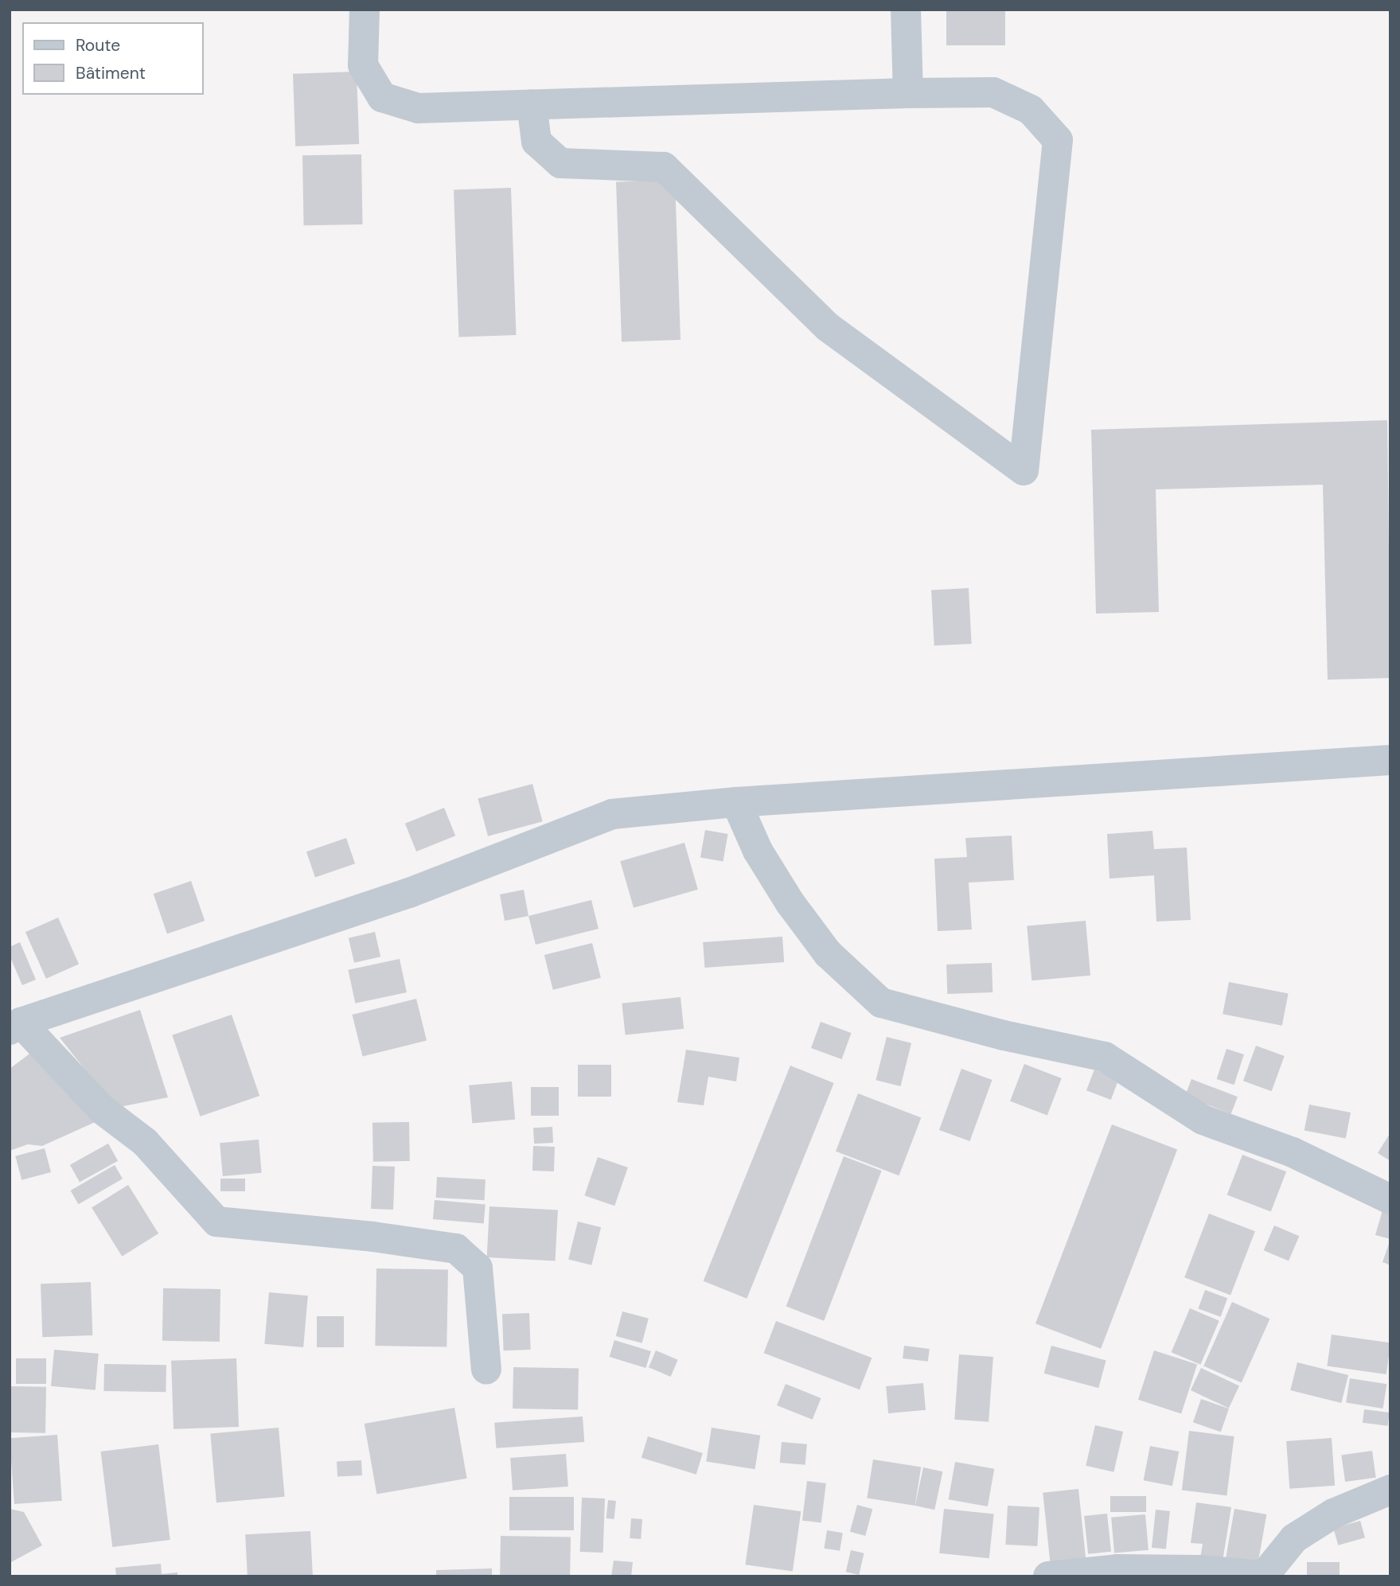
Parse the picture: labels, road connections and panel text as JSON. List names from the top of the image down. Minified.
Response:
{"legend":["Route","Bâtiment"]}
